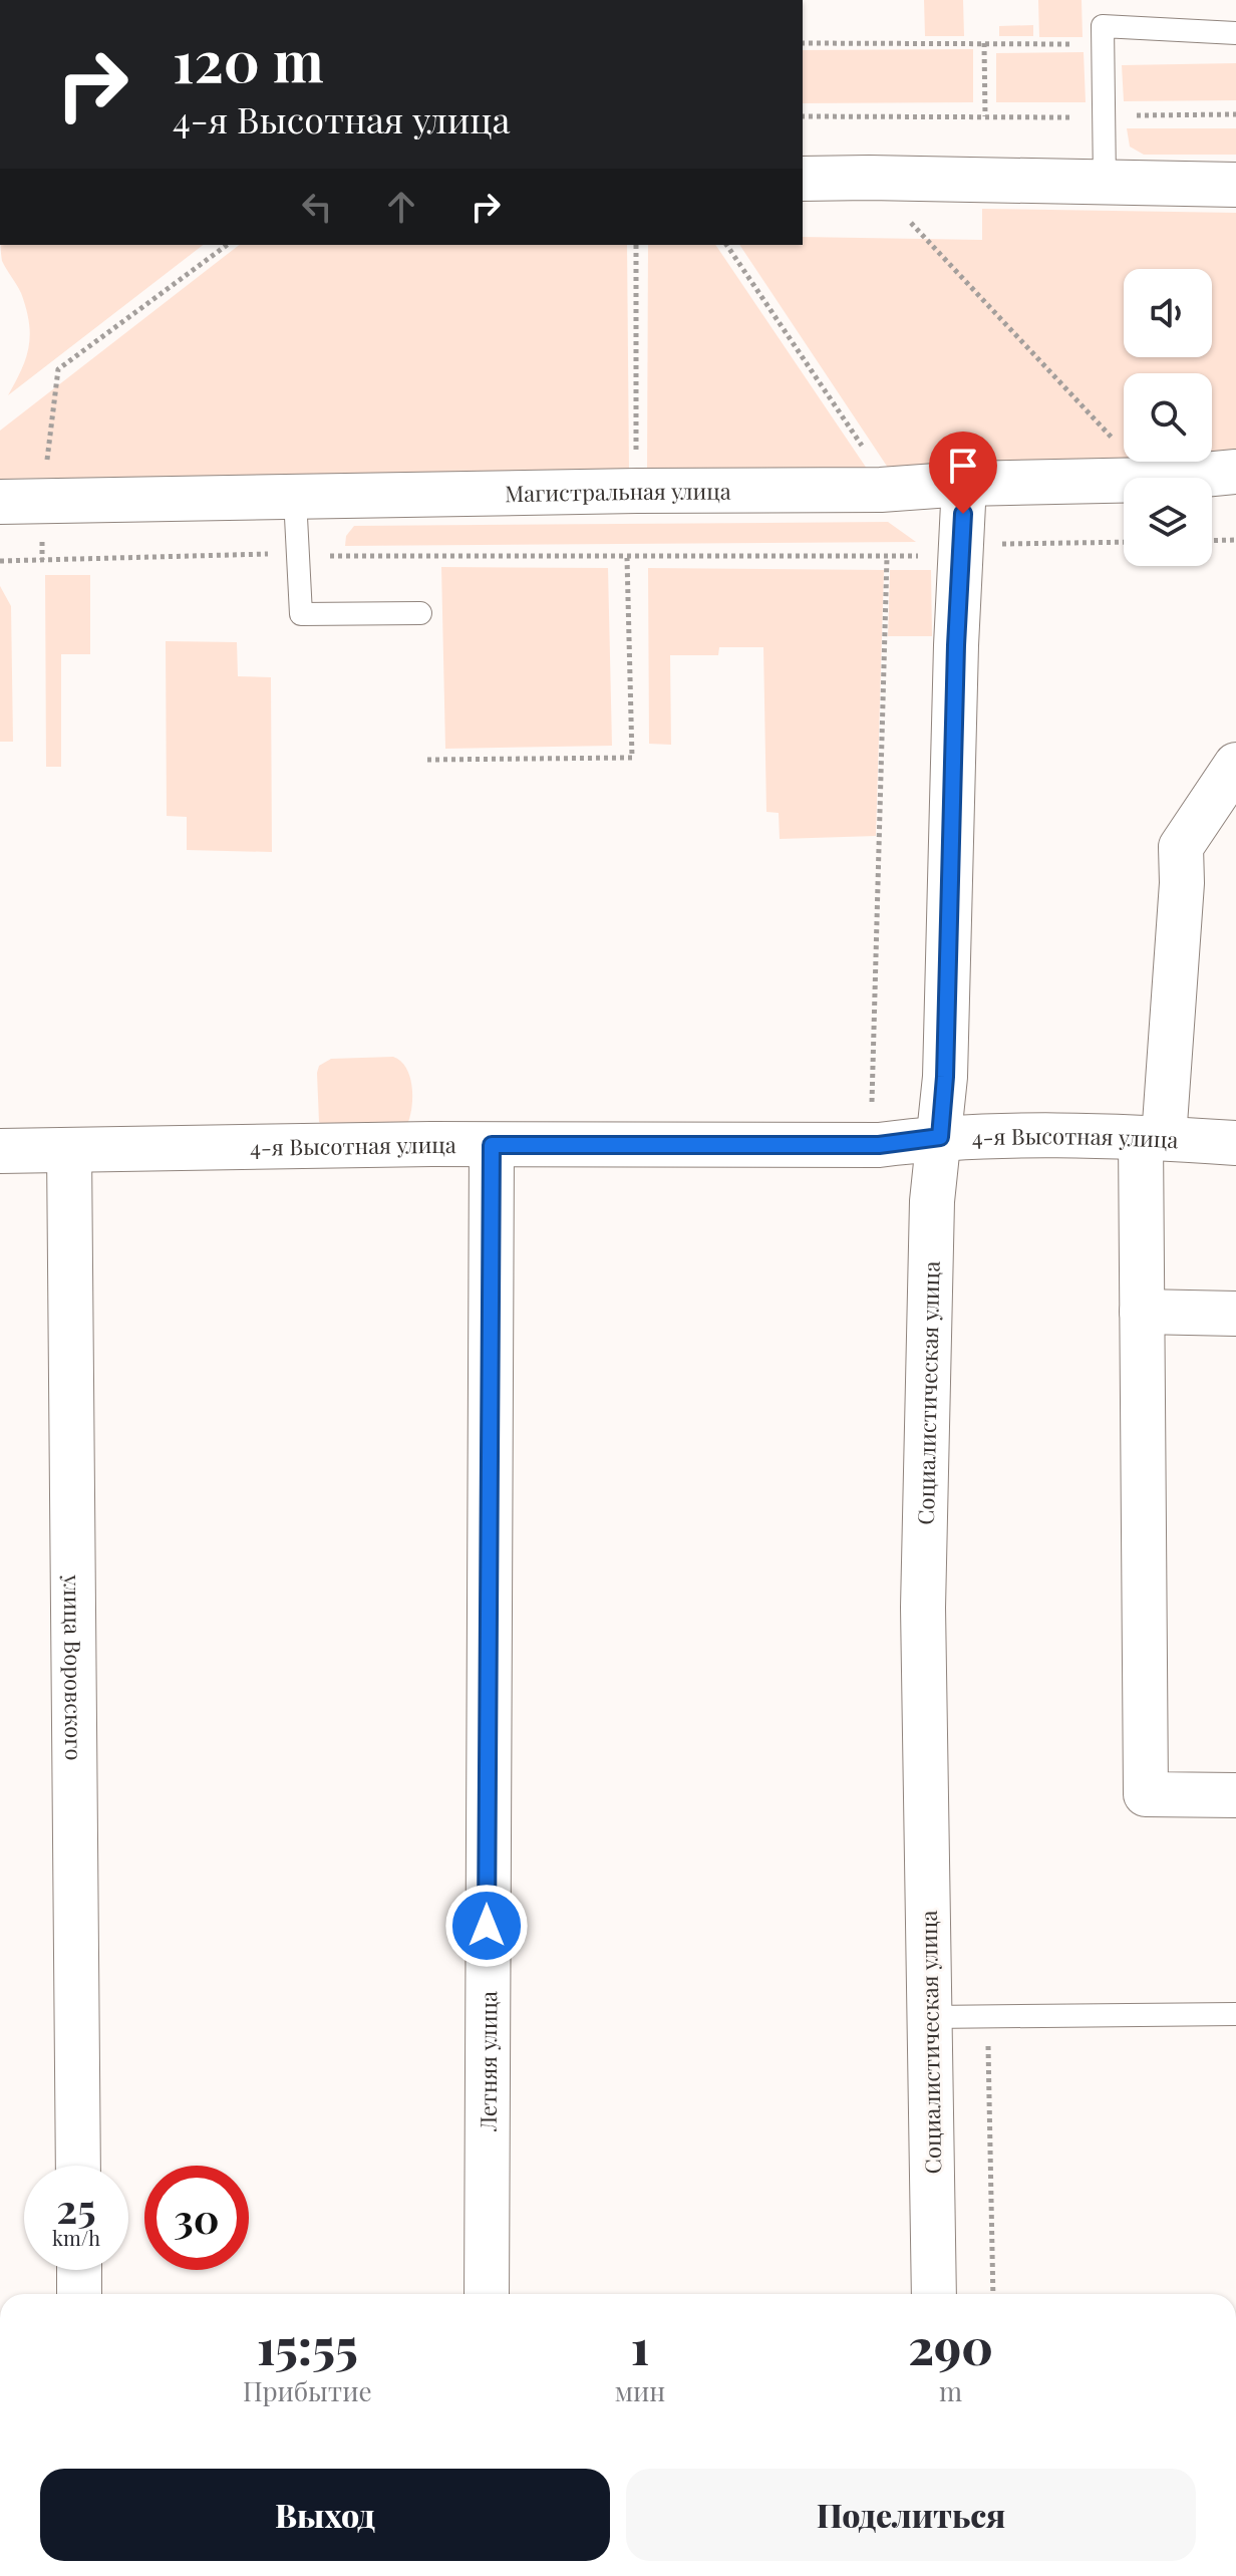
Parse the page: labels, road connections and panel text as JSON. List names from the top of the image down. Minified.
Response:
{"streets":{"street":["Магистральная улица","4-я Высотная улица","Социалистическая улица","улица Воровского","Летняя улица"]},"crossings":[["Магистральная улица","Социалистическая улица"],["4-я Высотная улица","Социалистическая улица"],["4-я Высотная улица","улица Воровского"],["4-я Высотная улица","Летняя улица"]],"page":{"turn":["120 m","4-я Высотная улица"],"speed":"25 km/h","limit":"30","eta":["15:55","Прибытие","1","мин","290","m"],"buttons":["Выход","Поделиться"]}}
